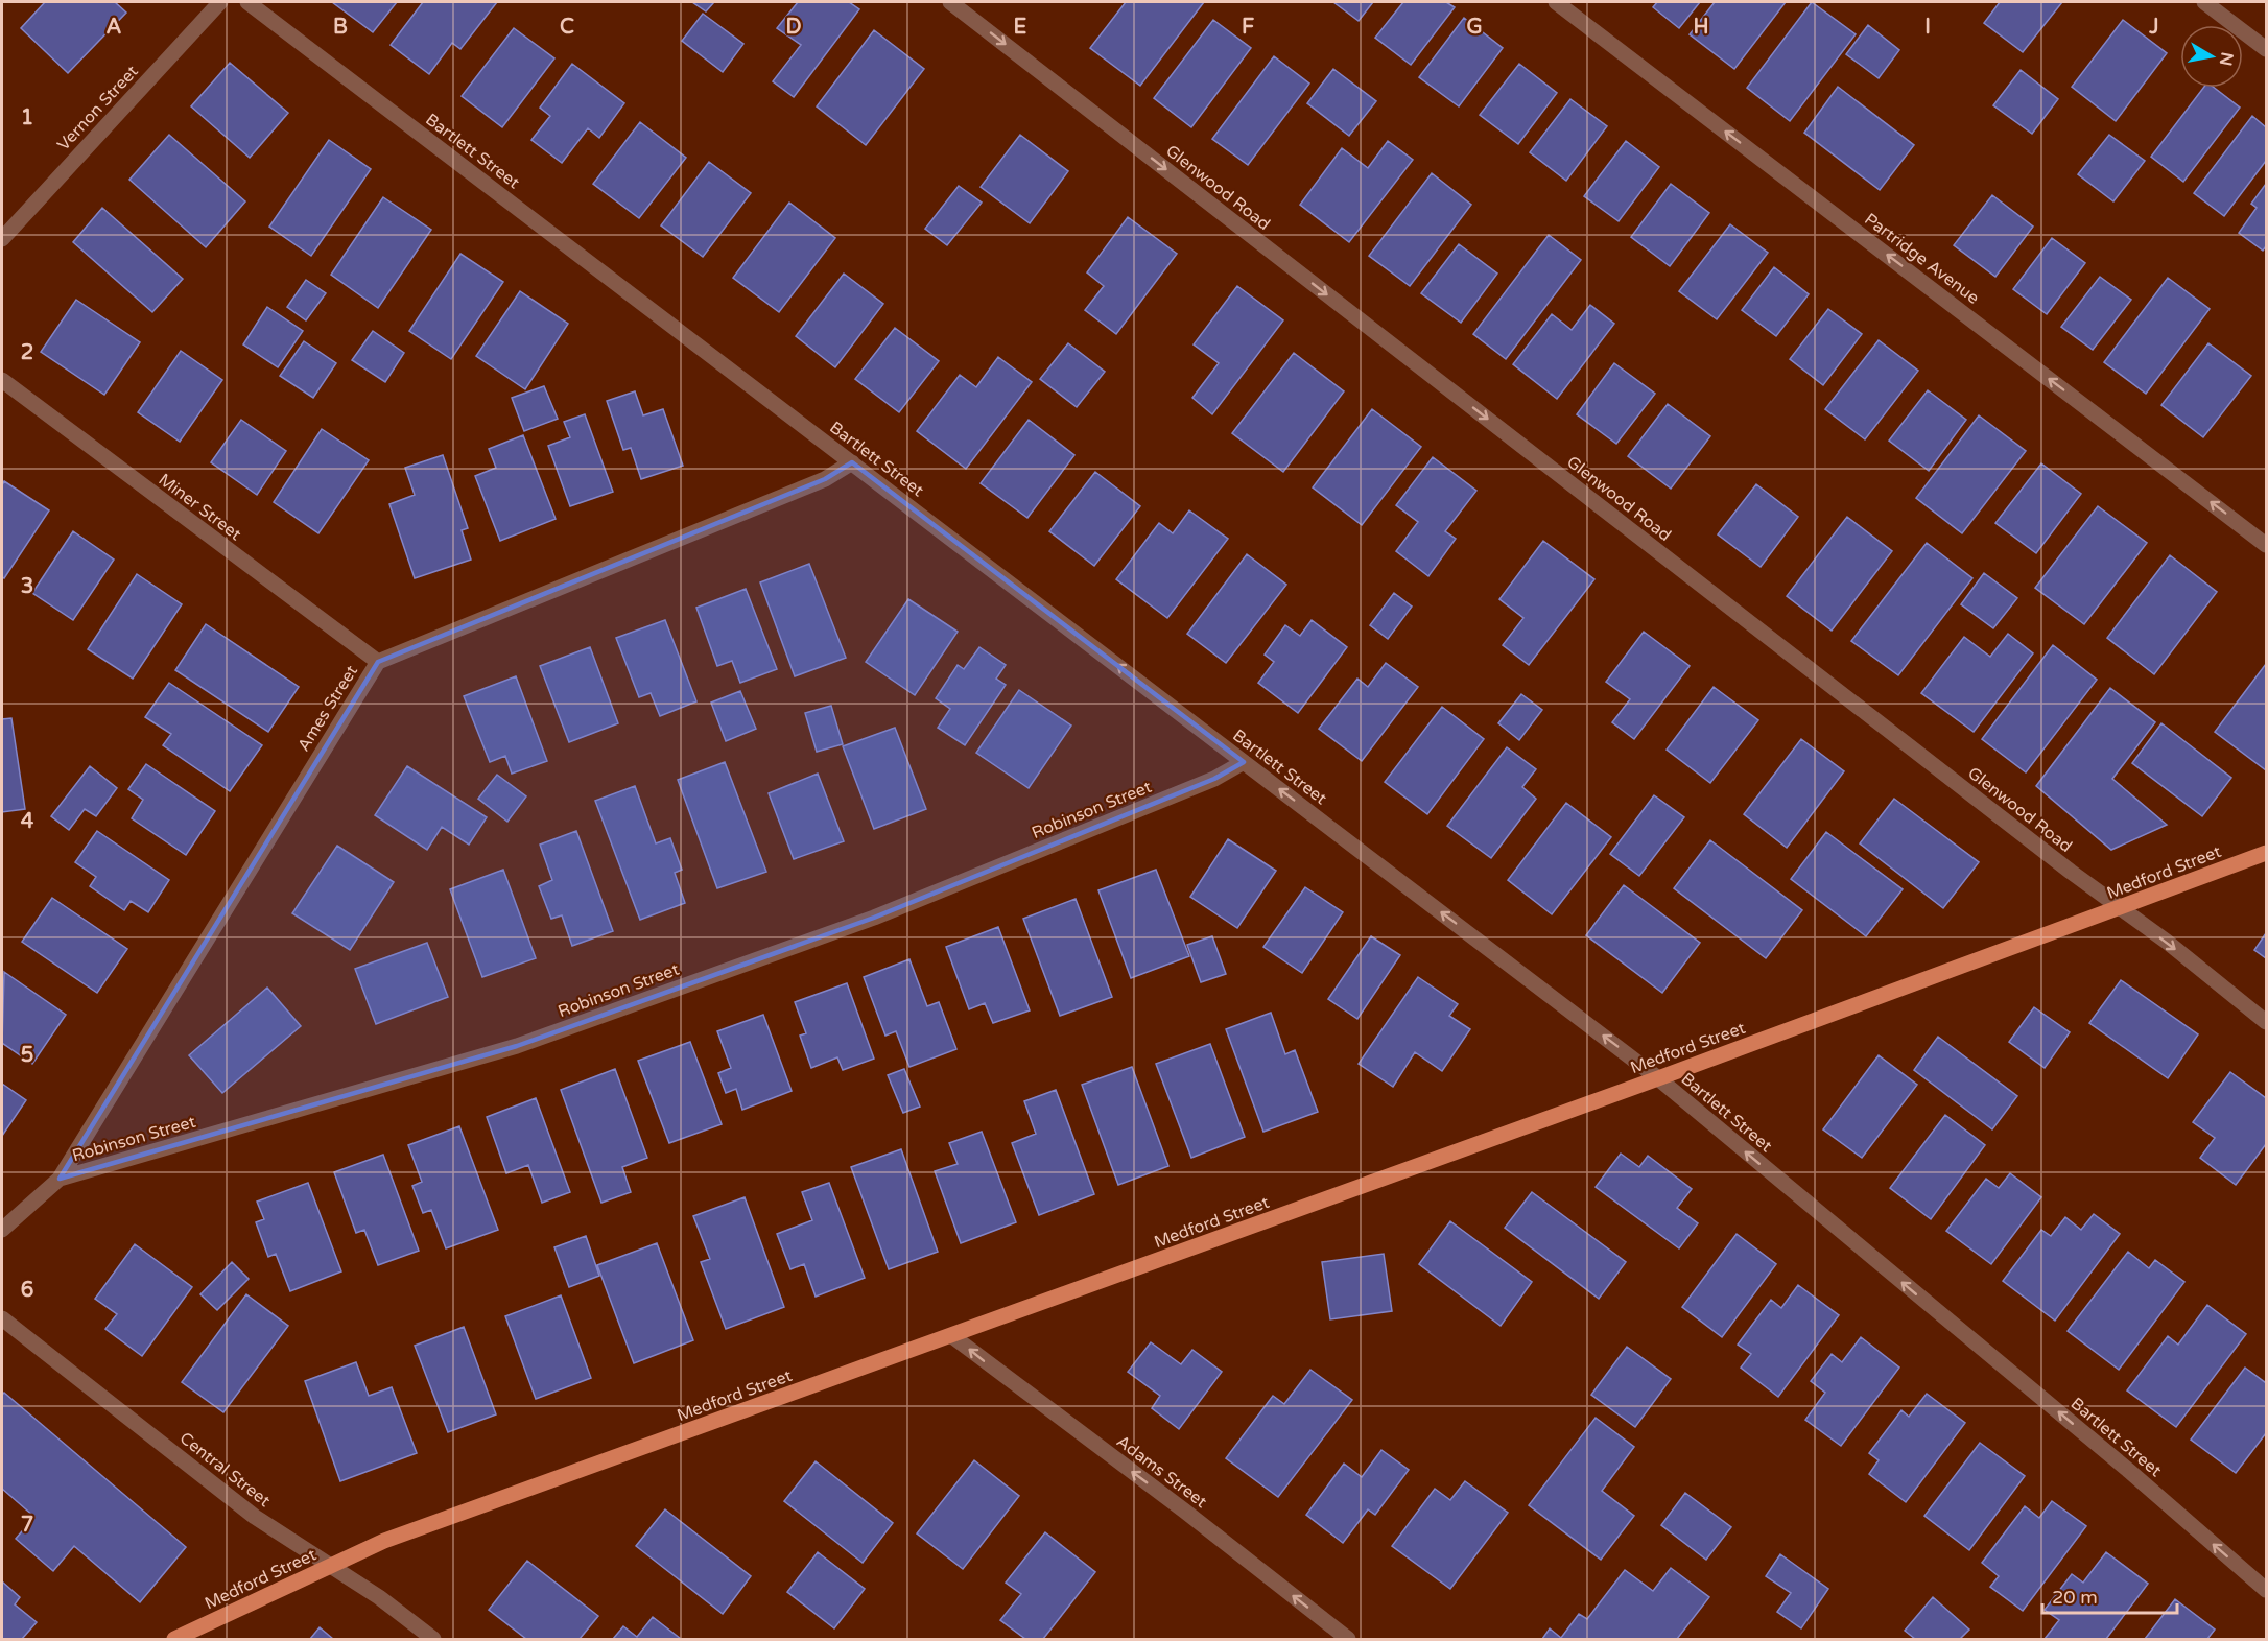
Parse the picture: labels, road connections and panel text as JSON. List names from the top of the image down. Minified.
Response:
{"streets":{"main road":["Medford Street"],"street":["Vernon Street","Bartlett Street","Glenwood Road","Partridge Avenue","Miner Street","Ames Street","Robinson Street","Central Street","Adams Street"]},"crossings":[["Bartlett Street","Ames Street"],["Bartlett Street","Robinson Street"],["Bartlett Street","Medford Street"],["Glenwood Road","Medford Street"],["Miner Street","Ames Street"],["Ames Street","Robinson Street"],["Medford Street","Central Street"],["Medford Street","Adams Street"]],"one_way":["Bartlett Street","Glenwood Road","Partridge Avenue","Adams Street"],"scale_bar":"20 m","north":"right","grid":{"columns":["A","B","C","D","E","F","G","H","I","J"],"rows":["1","2","3","4","5","6","7"]}}
